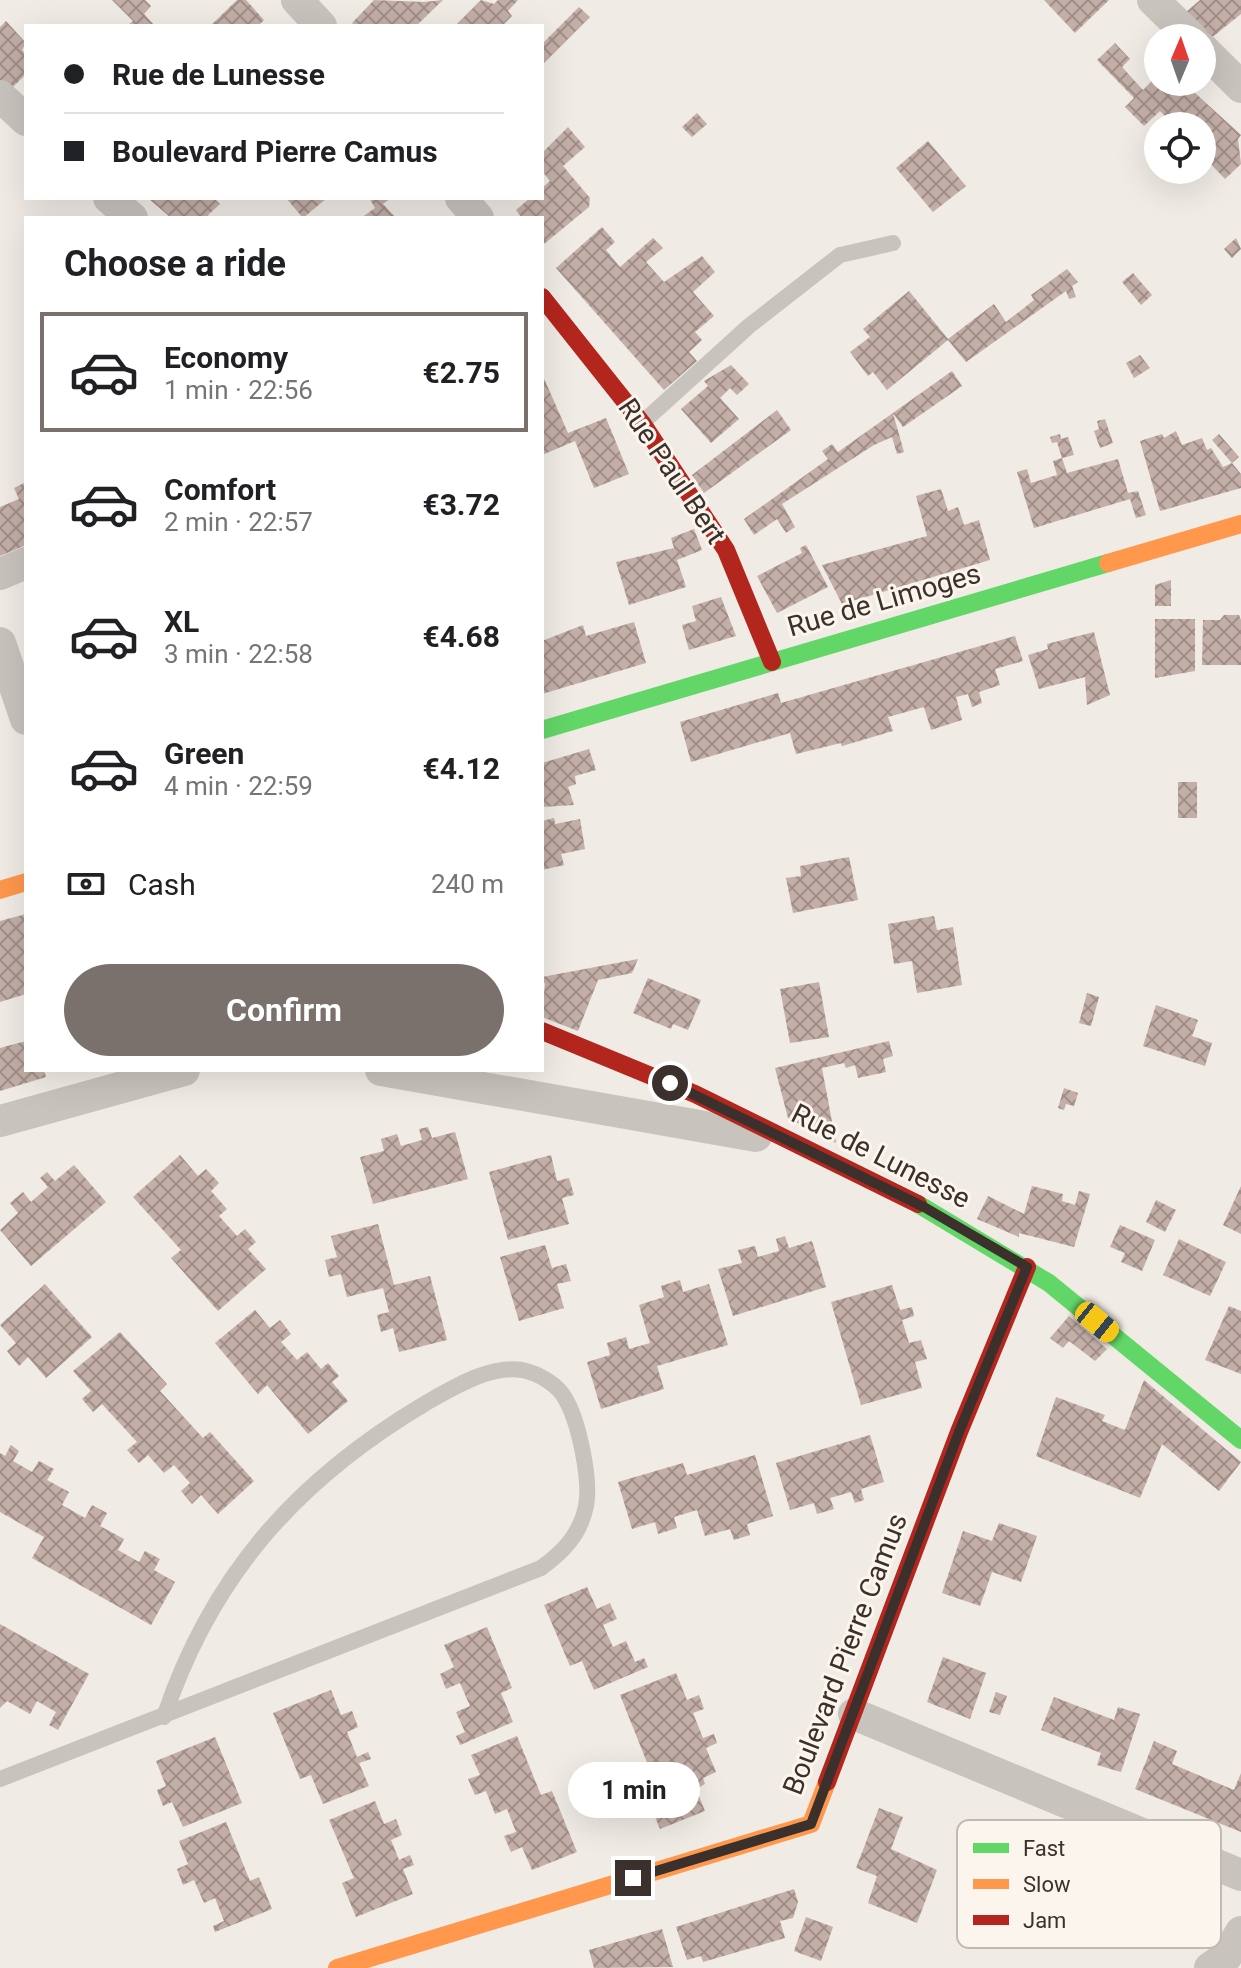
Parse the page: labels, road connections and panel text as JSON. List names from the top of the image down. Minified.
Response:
{"streets":{"street":["Rue Paul Bert","Rue de Limoges","Rue de Lunesse","Boulevard Pierre Camus"]},"crossings":[["Rue Paul Bert","Rue de Limoges"],["Rue de Lunesse","Boulevard Pierre Camus"]],"legend":["Fast","Slow","Jam"],"north":"top","page":{"banner":["Rue de Lunesse","Boulevard Pierre Camus"],"heading":"Choose a ride","list":[{"name":"Economy","note":"1 min · 22:56","value":"€2.75"},{"name":"Comfort","note":"2 min · 22:57","value":"€3.72"},{"name":"XL","note":"3 min · 22:58","value":"€4.68"},{"name":"Green","note":"4 min · 22:59","value":"€4.12"}],"pay":["Cash","240 m"],"buttons":"Confirm","bubble":"1 min"}}
